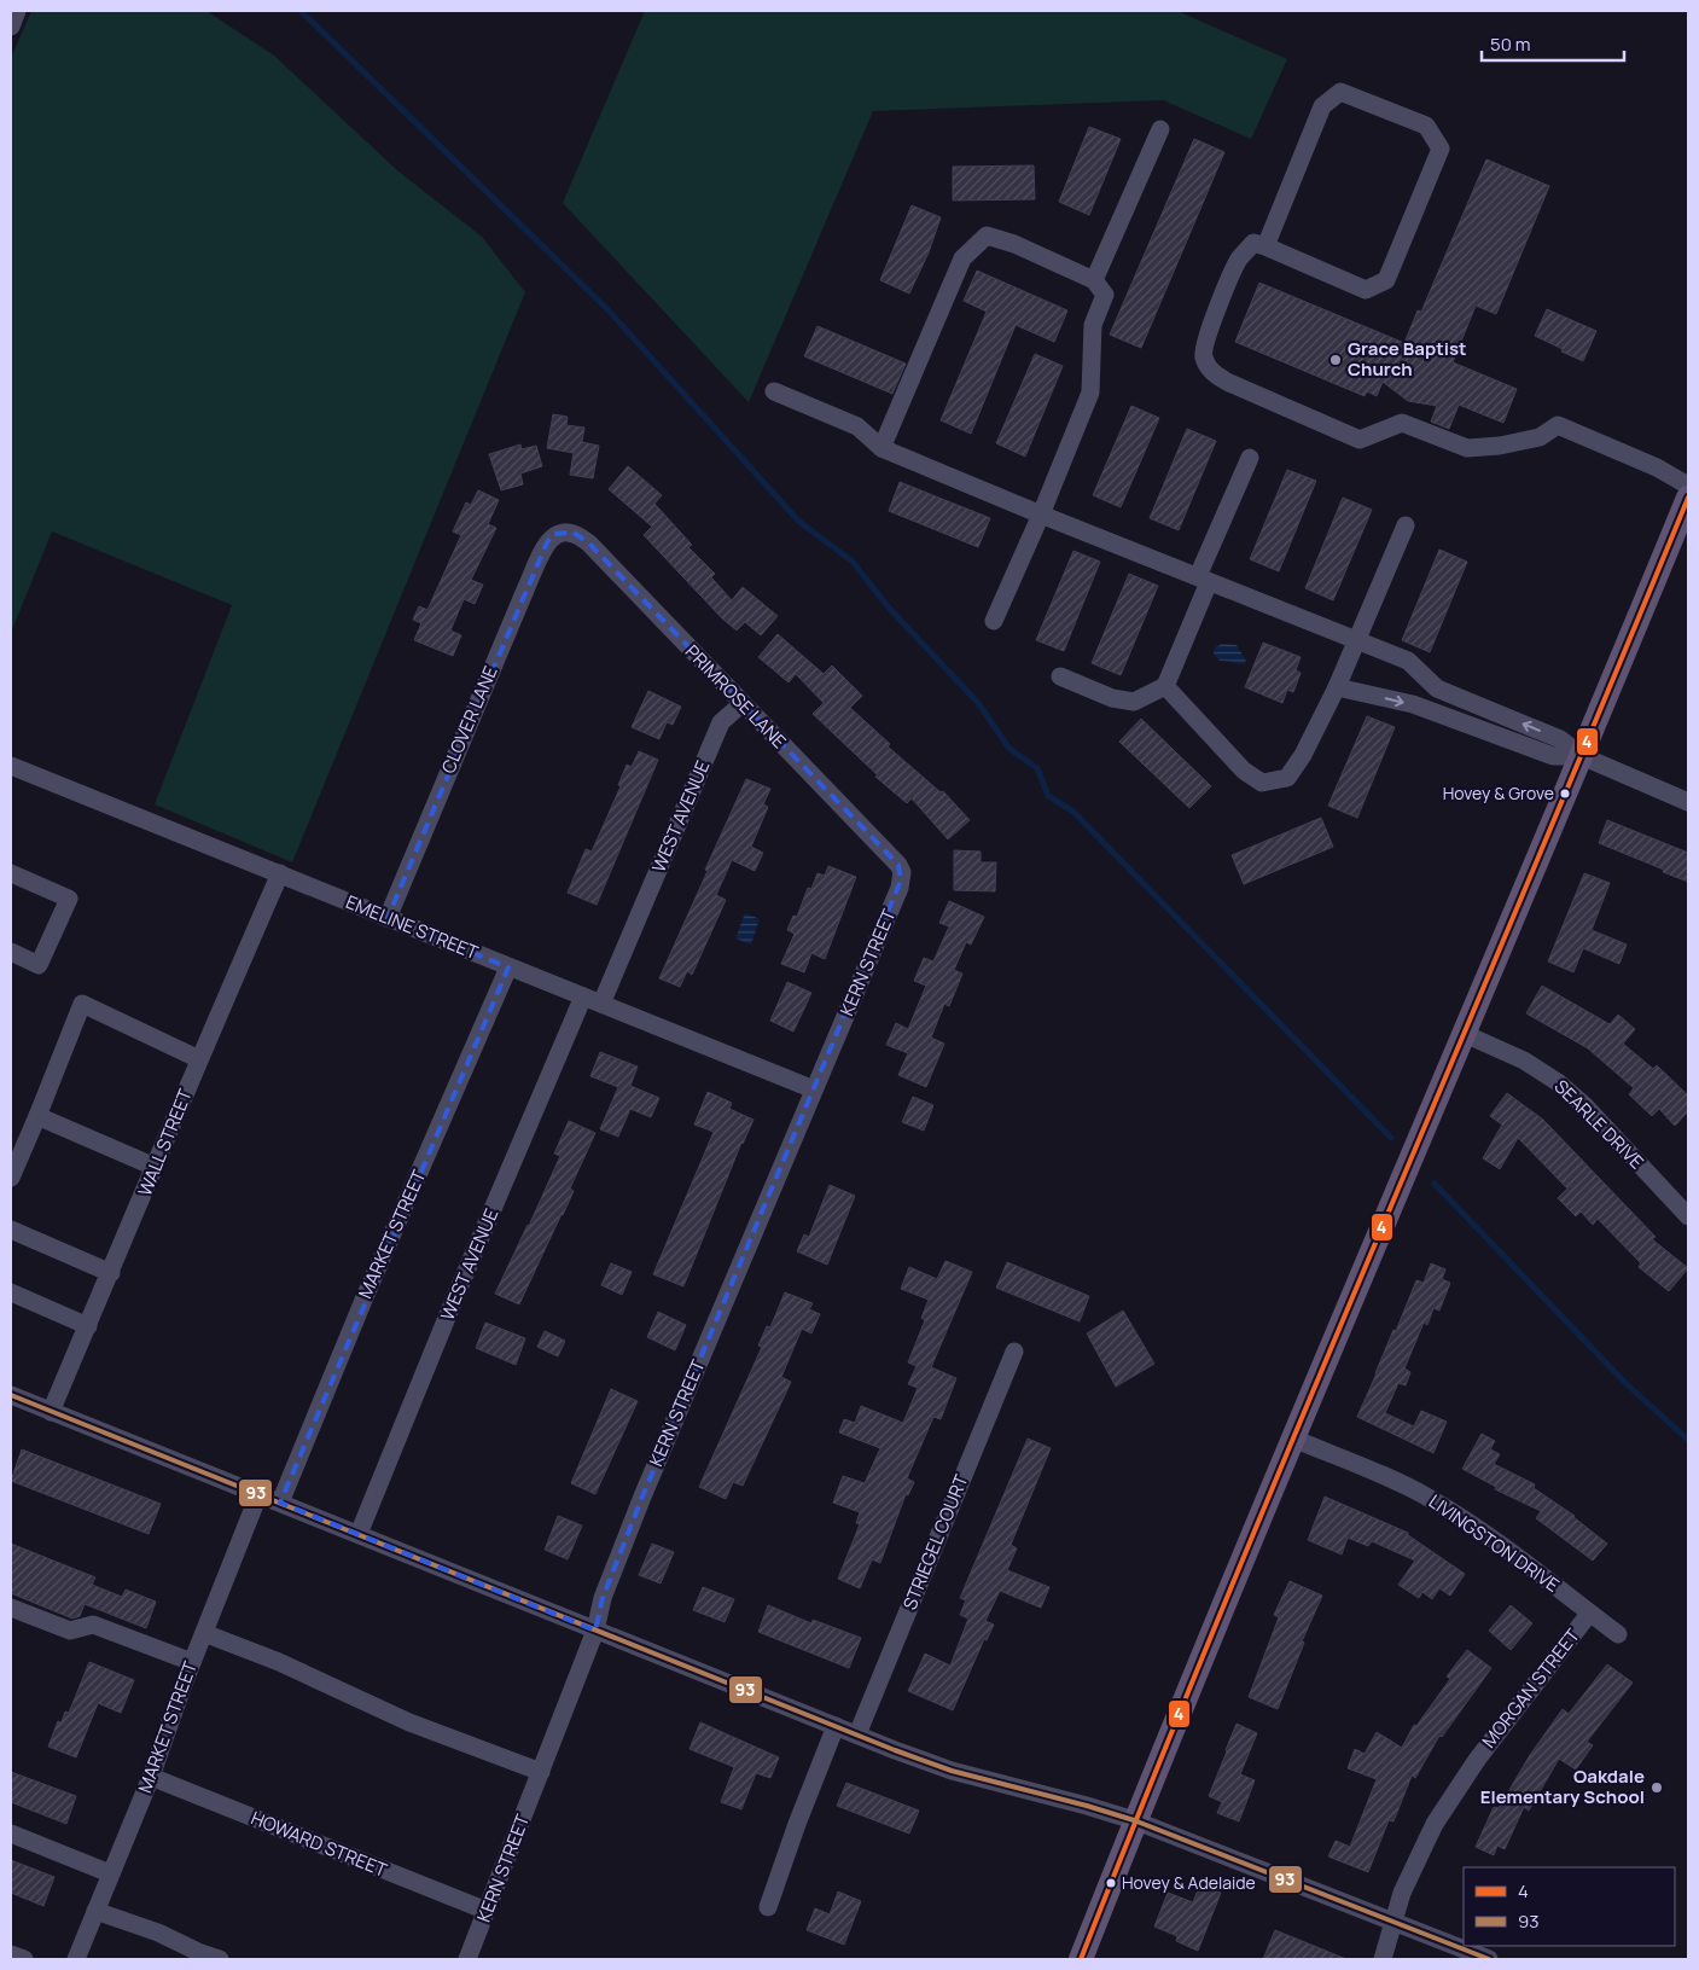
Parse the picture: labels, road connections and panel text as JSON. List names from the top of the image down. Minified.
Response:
{"streets":{"street":["PRIMROSE LANE","CLOVER LANE","WEST AVENUE","EMELINE STREET","KERN STREET","SEARLE DRIVE","WALL STREET","MARKET STREET","STRIEGEL COURT","LIVINGSTON DRIVE","MORGAN STREET","HOWARD STREET"]},"crossings":[["PRIMROSE LANE","CLOVER LANE"],["PRIMROSE LANE","WEST AVENUE"],["PRIMROSE LANE","KERN STREET"],["CLOVER LANE","EMELINE STREET"],["WEST AVENUE","EMELINE STREET"],["EMELINE STREET","KERN STREET"],["EMELINE STREET","WALL STREET"],["EMELINE STREET","MARKET STREET"],["KERN STREET","HOWARD STREET"],["MARKET STREET","HOWARD STREET"],["LIVINGSTON DRIVE","MORGAN STREET"]],"places":["Grace Baptist Church","Hovey & Grove","Oakdale Elementary School","Hovey & Adelaide"],"lines":["transit line 4","transit line 93"],"legend":["4","93"],"scale_bar":"50 m"}
